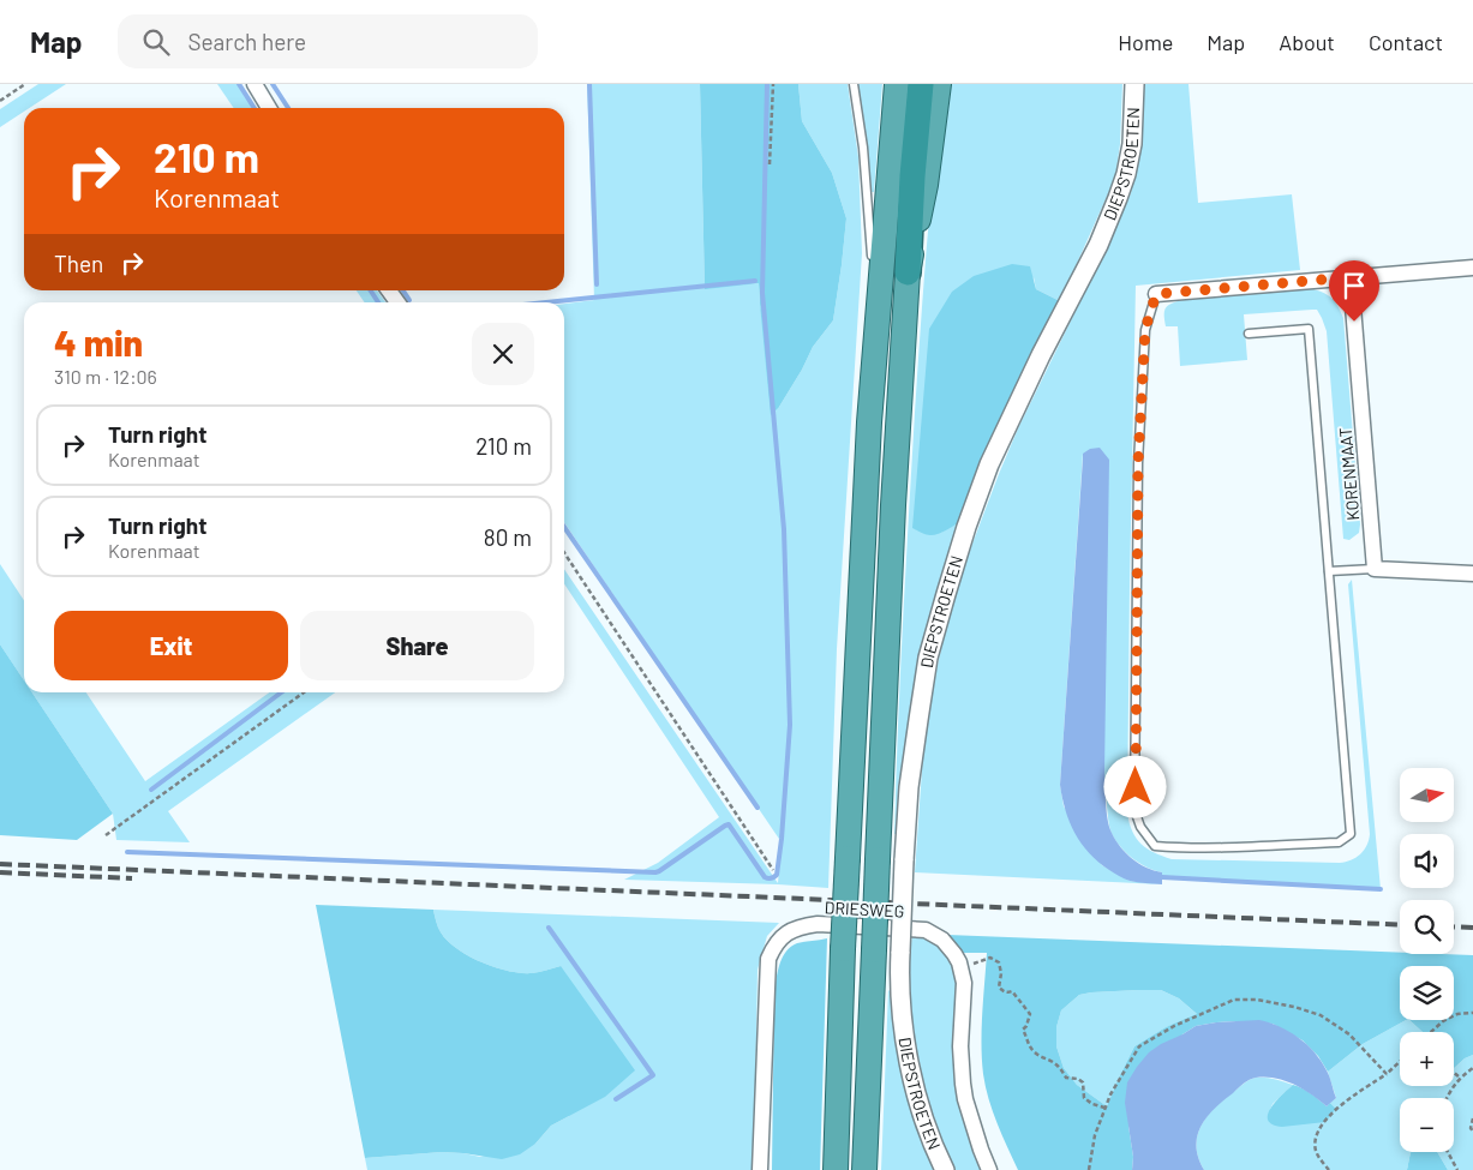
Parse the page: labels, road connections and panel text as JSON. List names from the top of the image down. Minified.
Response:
{"streets":{"street":["DIEPSTROETEN","KORENMAAT","DRIESWEG"]},"north":"right","page":{"header":"Map","search":"Search here","nav":["Home","Map","About","Contact"],"turn":["210 m","Korenmaat"],"then":"Then","heading":["4 min","310 m · 12:06"],"list":[{"name":"Turn right","note":"Korenmaat","value":"210 m"},{"name":"Turn right","note":"Korenmaat","value":"80 m"}],"buttons":["Exit","Share"],"map_buttons":["+","−"]}}
